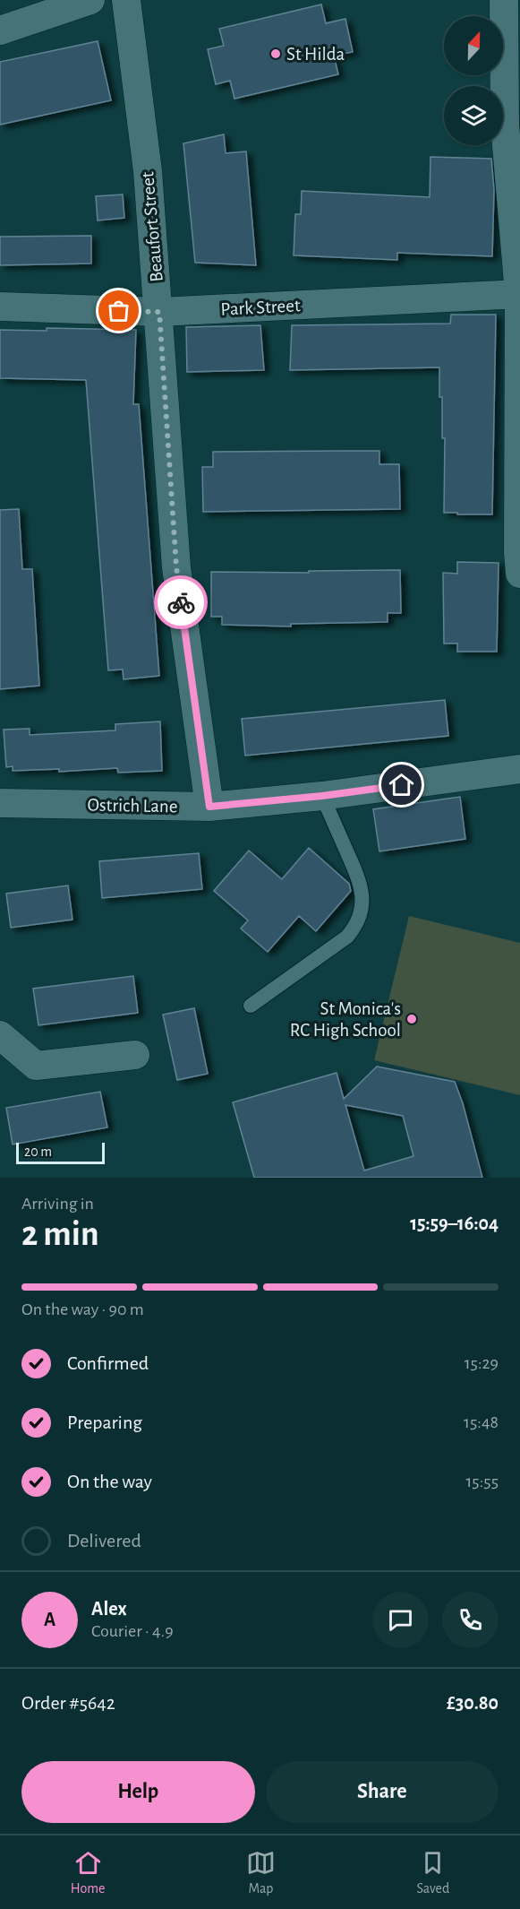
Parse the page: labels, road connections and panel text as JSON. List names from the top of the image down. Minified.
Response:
{"streets":{"street":["Beaufort Street","Park Street","Ostrich Lane"]},"crossings":[["Beaufort Street","Park Street"],["Beaufort Street","Ostrich Lane"]],"places":["St Hilda","St Monica's RC High School"],"scale_bar":"20 m","north":"top","page":{"scale":"20 m","heading":["2 min","Arriving in","15:59–16:04"],"panel":["Alex","Courier · 4.9","Order #5642","£30.80"],"bar":"On the way · 90 m","list":[["Confirmed","15:29"],["Preparing","15:48"],["On the way","15:55"],"Delivered"],"round":"A","buttons":["Help","Share"],"tabs":["Home","Map","Saved"]}}
